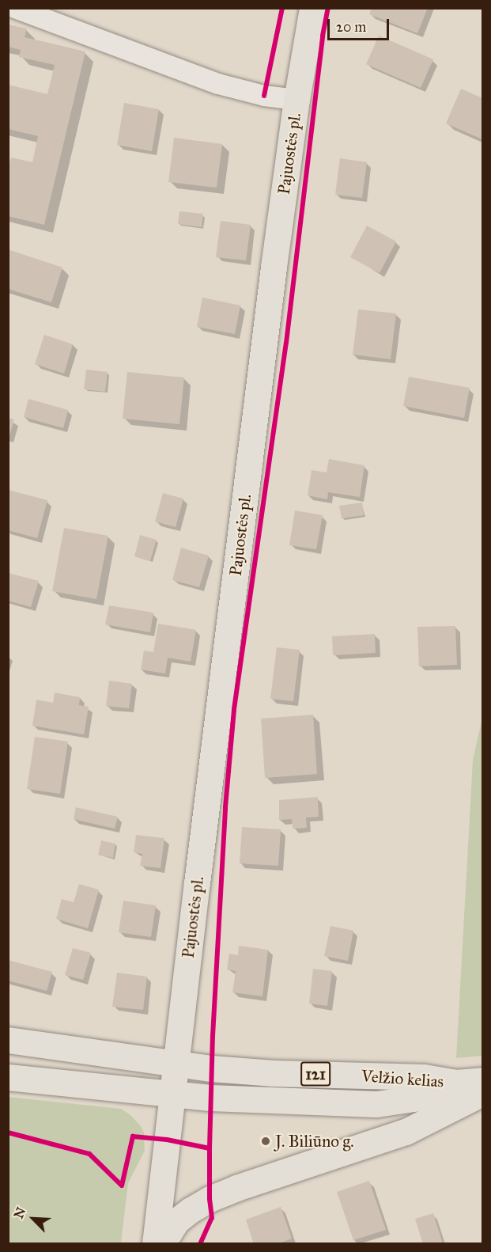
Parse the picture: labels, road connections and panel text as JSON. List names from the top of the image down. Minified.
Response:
{"streets":{"main road":["Pajuostės pl.","121","Velžio kelias"]},"crossings":[["Pajuostės pl.","Velžio kelias"],["121","Velžio kelias"]],"places":["J. Biliūno g."],"scale_bar":"20 m","north":"top left"}
